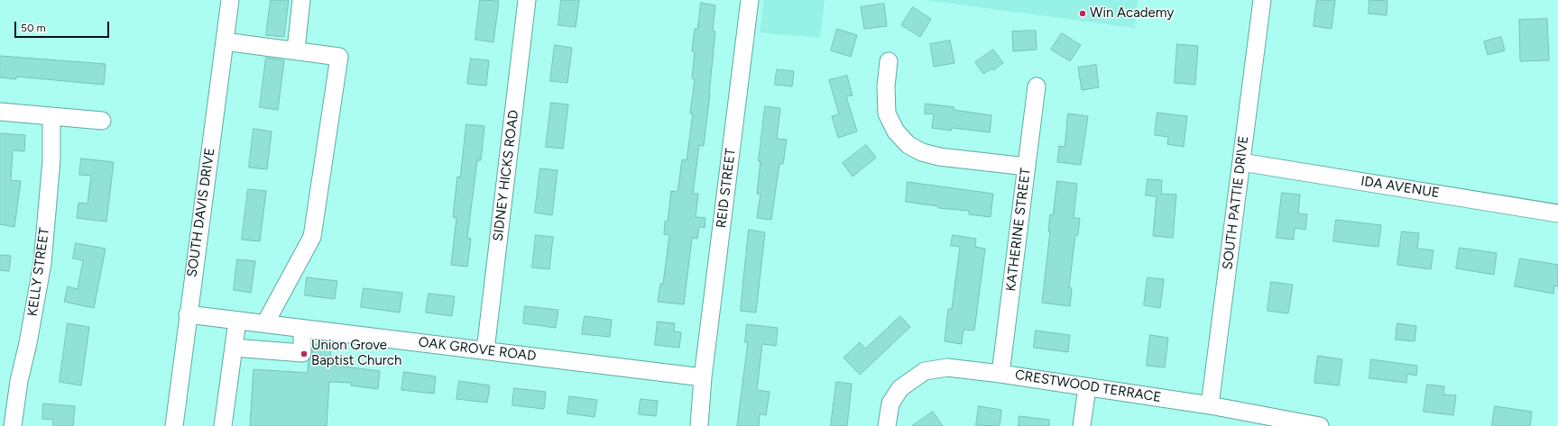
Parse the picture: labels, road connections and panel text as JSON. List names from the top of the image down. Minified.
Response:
{"streets":{"street":["SIDNEY HICKS ROAD","IDA AVENUE","REID STREET","SOUTH PATTIE DRIVE","SOUTH DAVIS DRIVE","KATHERINE STREET","KELLY STREET","OAK GROVE ROAD","CRESTWOOD TERRACE"]},"crossings":[["SIDNEY HICKS ROAD","OAK GROVE ROAD"],["IDA AVENUE","SOUTH PATTIE DRIVE"],["REID STREET","OAK GROVE ROAD"],["SOUTH PATTIE DRIVE","CRESTWOOD TERRACE"],["SOUTH DAVIS DRIVE","OAK GROVE ROAD"],["KATHERINE STREET","CRESTWOOD TERRACE"]],"places":["Win Academy","Union Grove Baptist Church"],"scale_bar":"50 m"}
